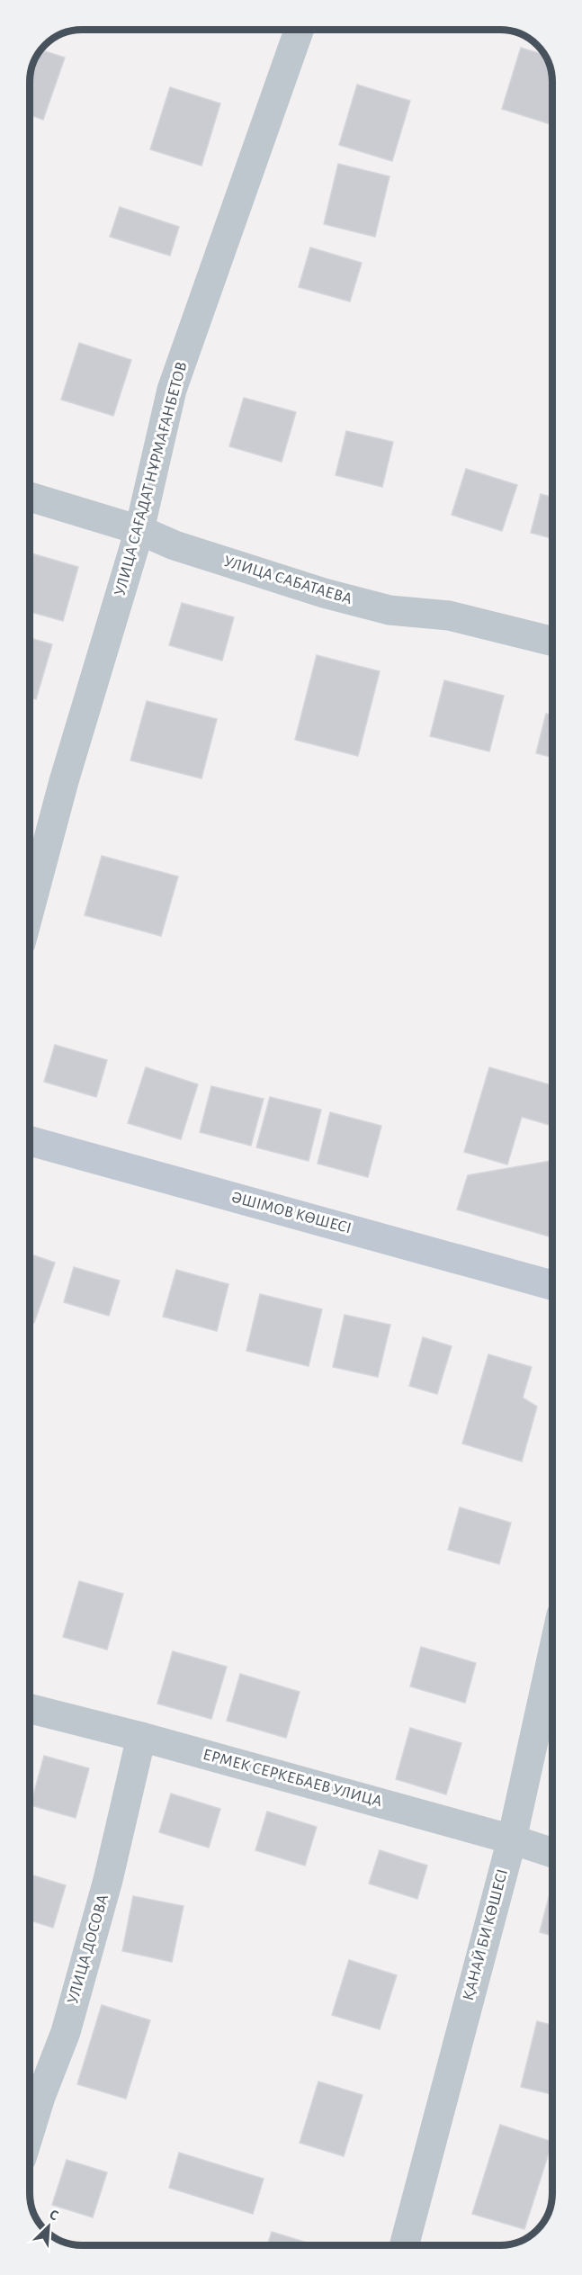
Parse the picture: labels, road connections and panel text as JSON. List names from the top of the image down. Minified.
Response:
{"streets":{"street":["УЛИЦА САҒАДАТ НҰРМАҒАНБЕТОВ","УЛИЦА САБАТАЕВА","ӘШІМОВ КӨШЕСІ","ЕРМЕК СЕРКЕБАЕВ УЛИЦА","ҚАНАЙ БИ КӨШЕСІ","УЛИЦА ДОСОВА"]},"crossings":[["УЛИЦА САҒАДАТ НҰРМАҒАНБЕТОВ","УЛИЦА САБАТАЕВА"],["ЕРМЕК СЕРКЕБАЕВ УЛИЦА","ҚАНАЙ БИ КӨШЕСІ"],["ЕРМЕК СЕРКЕБАЕВ УЛИЦА","УЛИЦА ДОСОВА"]],"north":"top right"}
